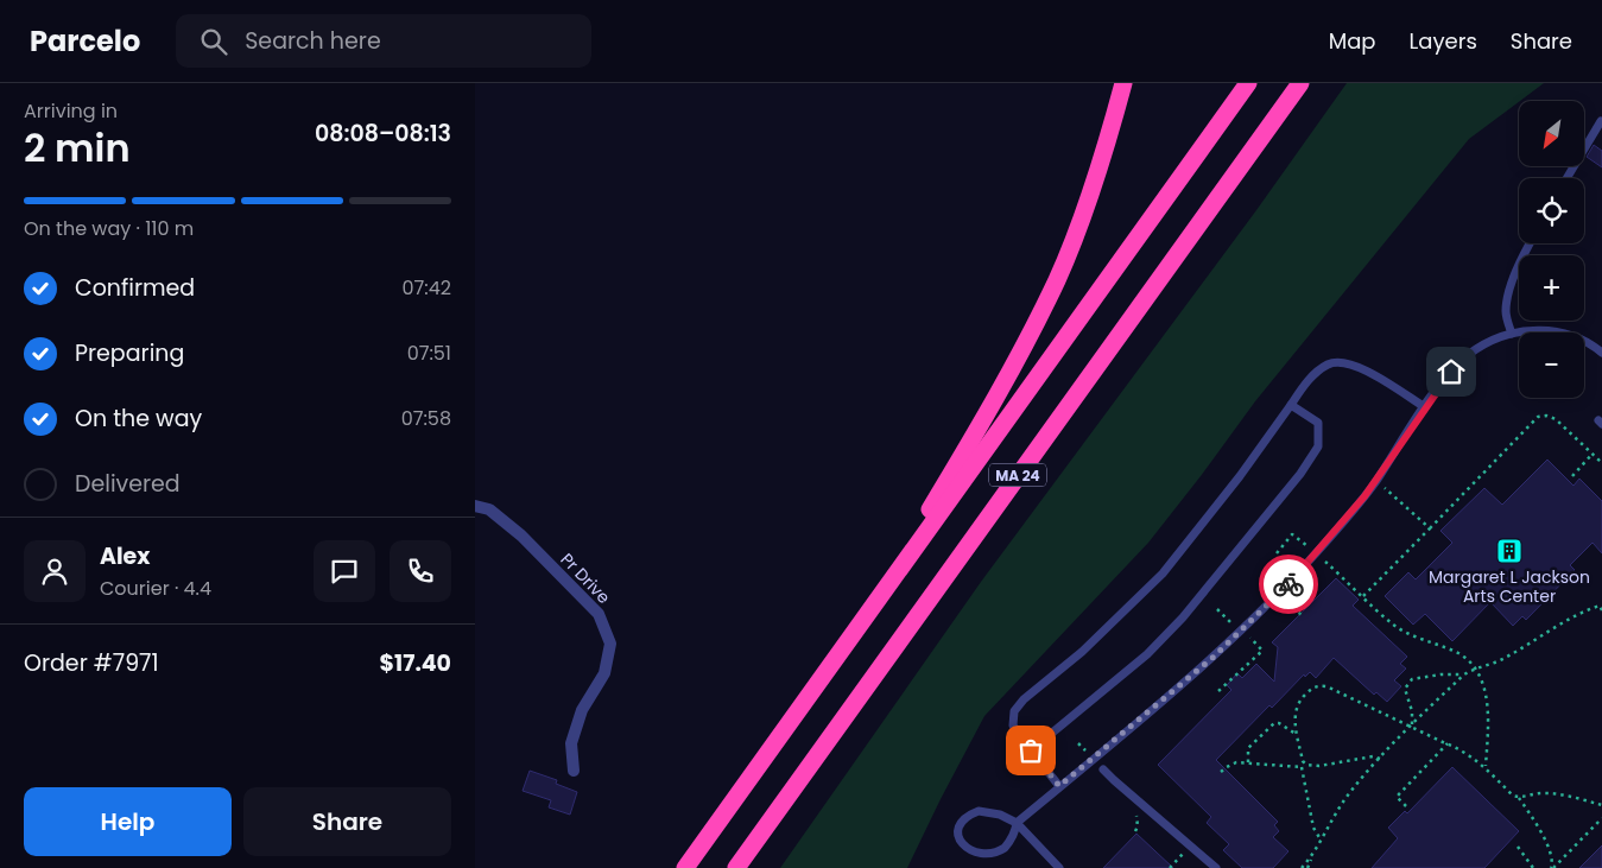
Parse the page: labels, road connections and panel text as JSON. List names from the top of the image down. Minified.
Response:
{"streets":{"highway":["MA 24"],"street":["Pr Drive"]},"places":{"building":["Margaret L Jackson Arts Center"]},"north":"bottom left","page":{"header":"Parcelo","search":"Search here","nav":["Map","Layers","Share"],"heading":["2 min","Arriving in","08:08–08:13"],"panel":["Alex","Courier · 4.4","Order #7971","$17.40"],"map_buttons":["+","−"],"bar":"On the way · 110 m","list":[["Confirmed","07:42"],["Preparing","07:51"],["On the way","07:58"],"Delivered"],"buttons":["Help","Share"]}}
